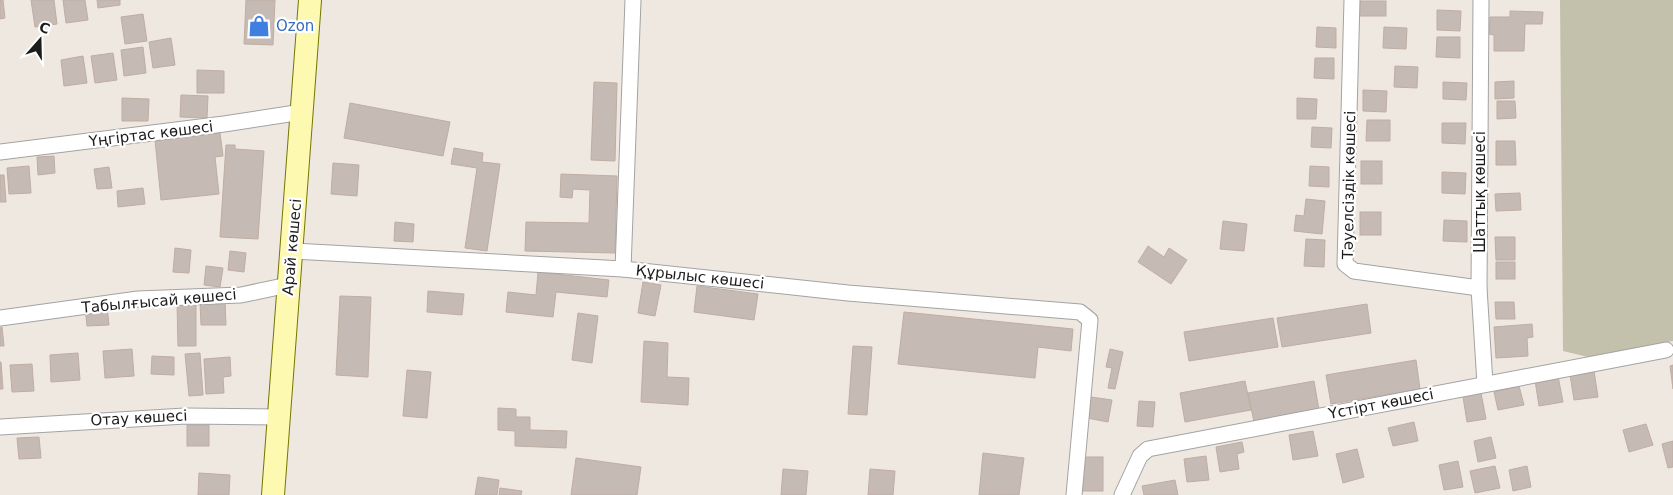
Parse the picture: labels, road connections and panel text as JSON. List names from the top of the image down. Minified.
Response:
{"streets":{"main road":["Арай көшесі"],"street":["Үңгіртас көшесі","Тәуелсіздік көшесі","Шаттық көшесі","Құрылыс көшесі","Табылғысай көшесі","Үстірт көшесі","Отау көшесі"]},"crossings":[["Үңгіртас көшесі","Арай көшесі"],["Тәуелсіздік көшесі","Шаттық көшесі"],["Шаттық көшесі","Үстірт көшесі"],["Арай көшесі","Құрылыс көшесі"],["Арай көшесі","Табылғысай көшесі"],["Арай көшесі","Отау көшесі"]],"places":{"shop":["Ozon"]},"north":"top"}
